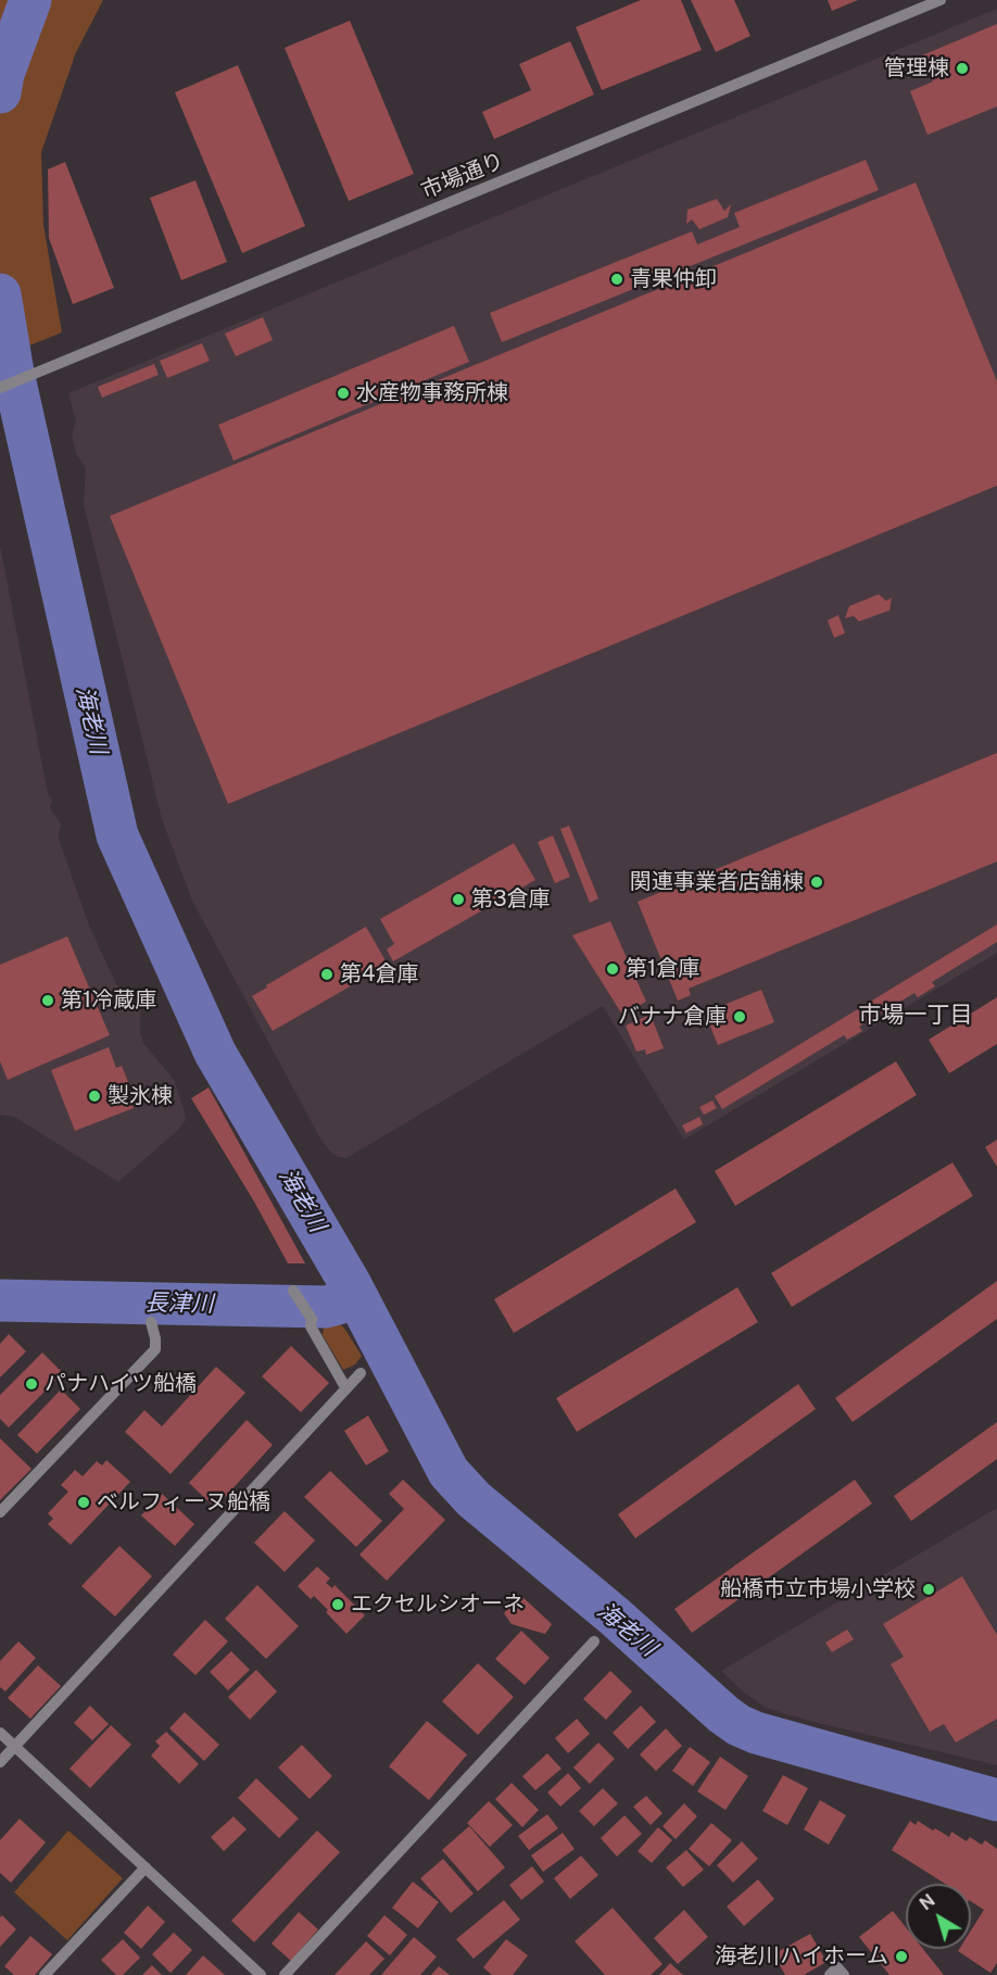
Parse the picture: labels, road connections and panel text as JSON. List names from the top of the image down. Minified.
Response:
{"streets":{"street":["市場通り"]},"districts":["市場一丁目"],"water":["海老川","長津川"],"places":["管理棟","青果仲卸","水産物事務所棟","関連事業者店舗棟","第3倉庫","第1倉庫","第4倉庫","第1冷蔵庫","バナナ倉庫","製氷棟","パナハイツ船橋","ベルフィーヌ船橋","船橋市立市場小学校","エクセルシオーネ","海老川ハイホーム"],"north":"top left"}
